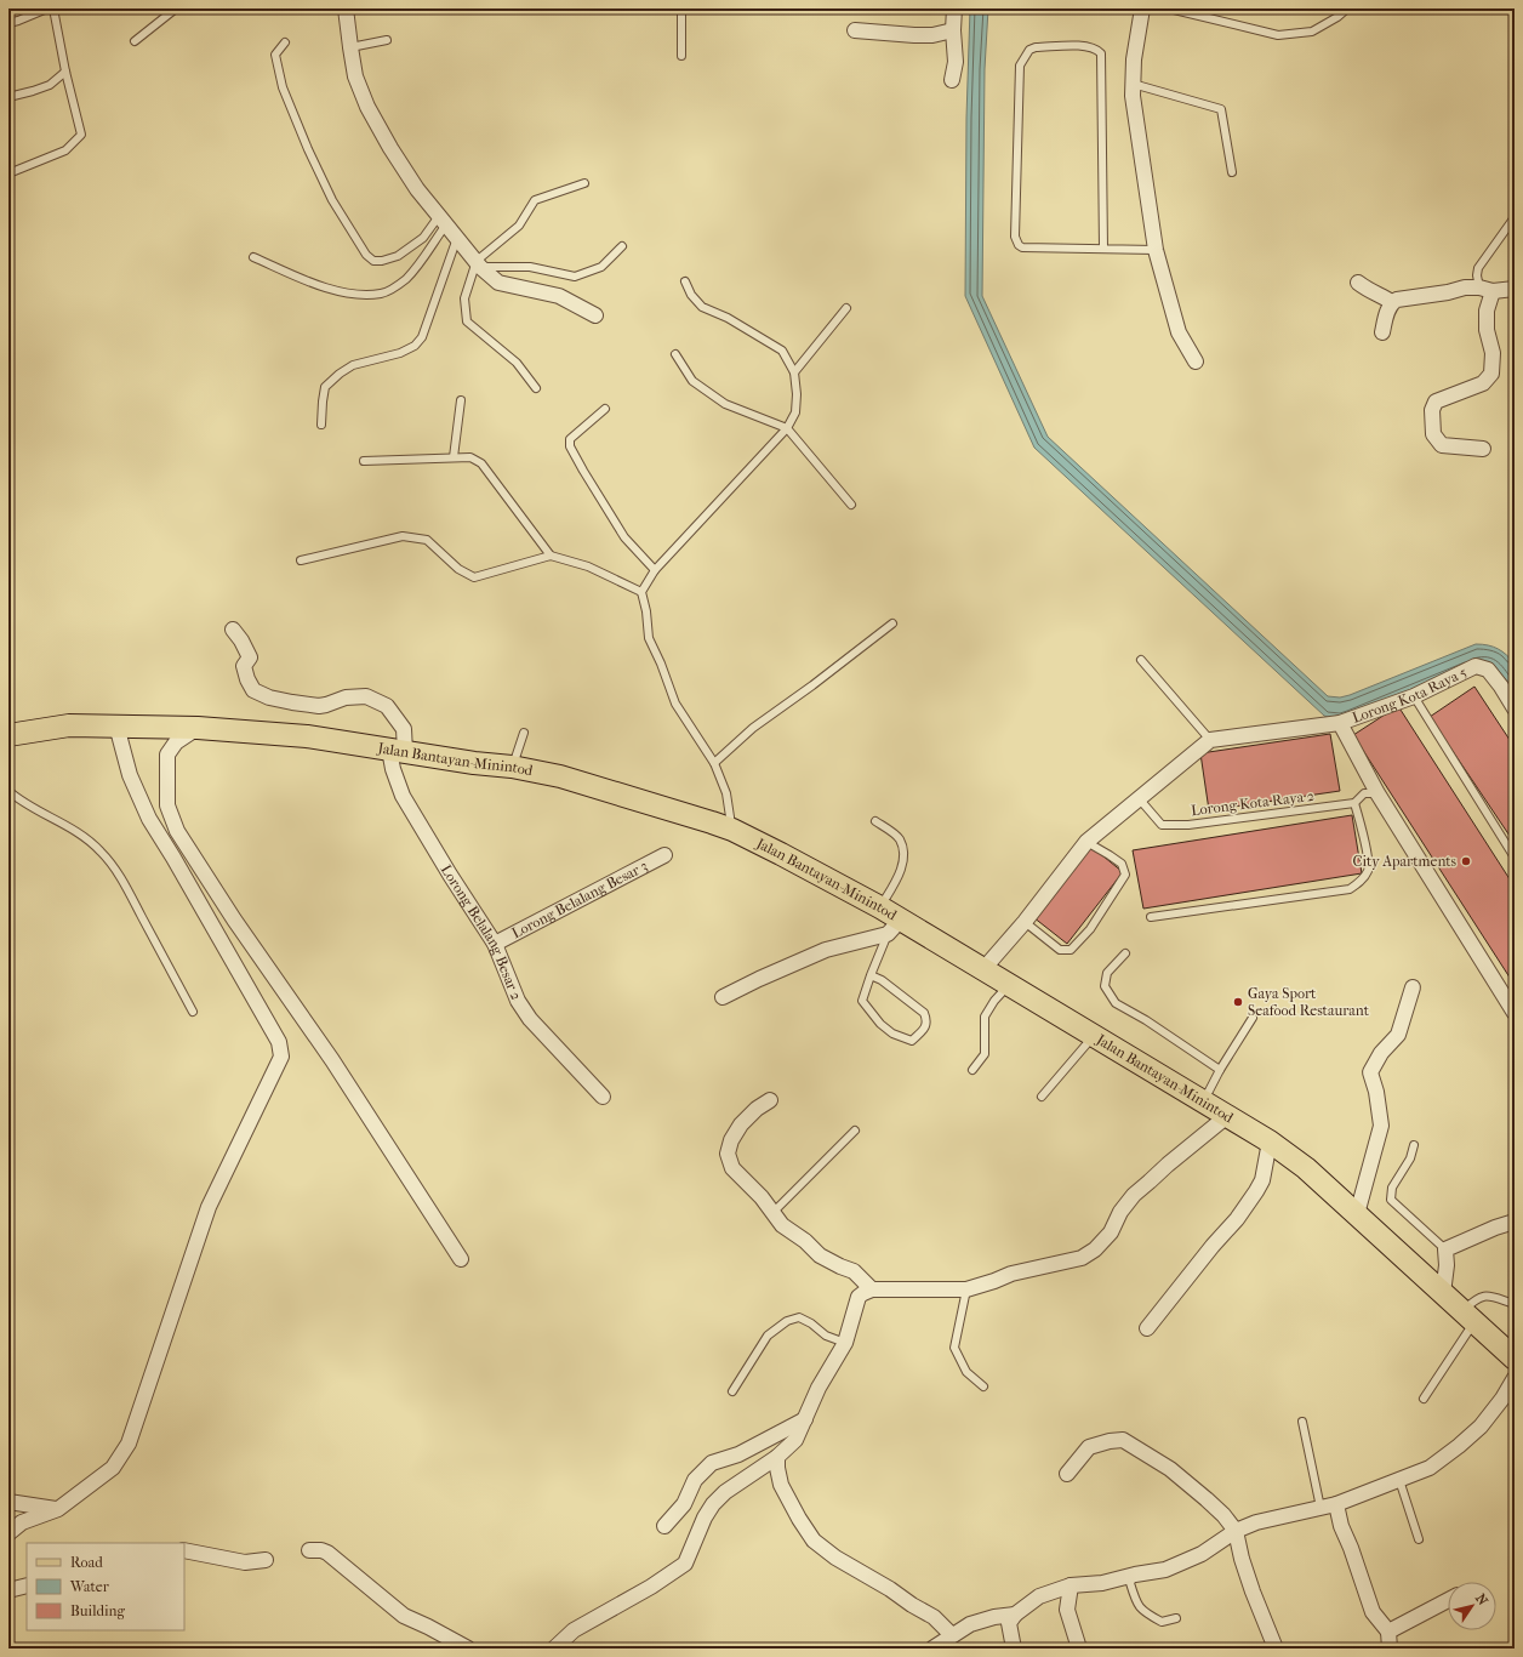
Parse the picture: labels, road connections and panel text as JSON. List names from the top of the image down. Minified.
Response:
{"streets":{"main road":["Jalan Bantayan-Minintod"],"street":["Lorong Kota Raya 5","Lorong Belalang Besar 3","Lorong Belalang Besar 2"],"lane":["Lorong Kota Raya 2"]},"crossings":[["Jalan Bantayan-Minintod","Lorong Belalang Besar 2"],["Lorong Belalang Besar 3","Lorong Belalang Besar 2"]],"places":["City Apartments","Gaya Sport Seafood Restaurant"],"legend":["Road","Water","Building"],"north":"top right"}
